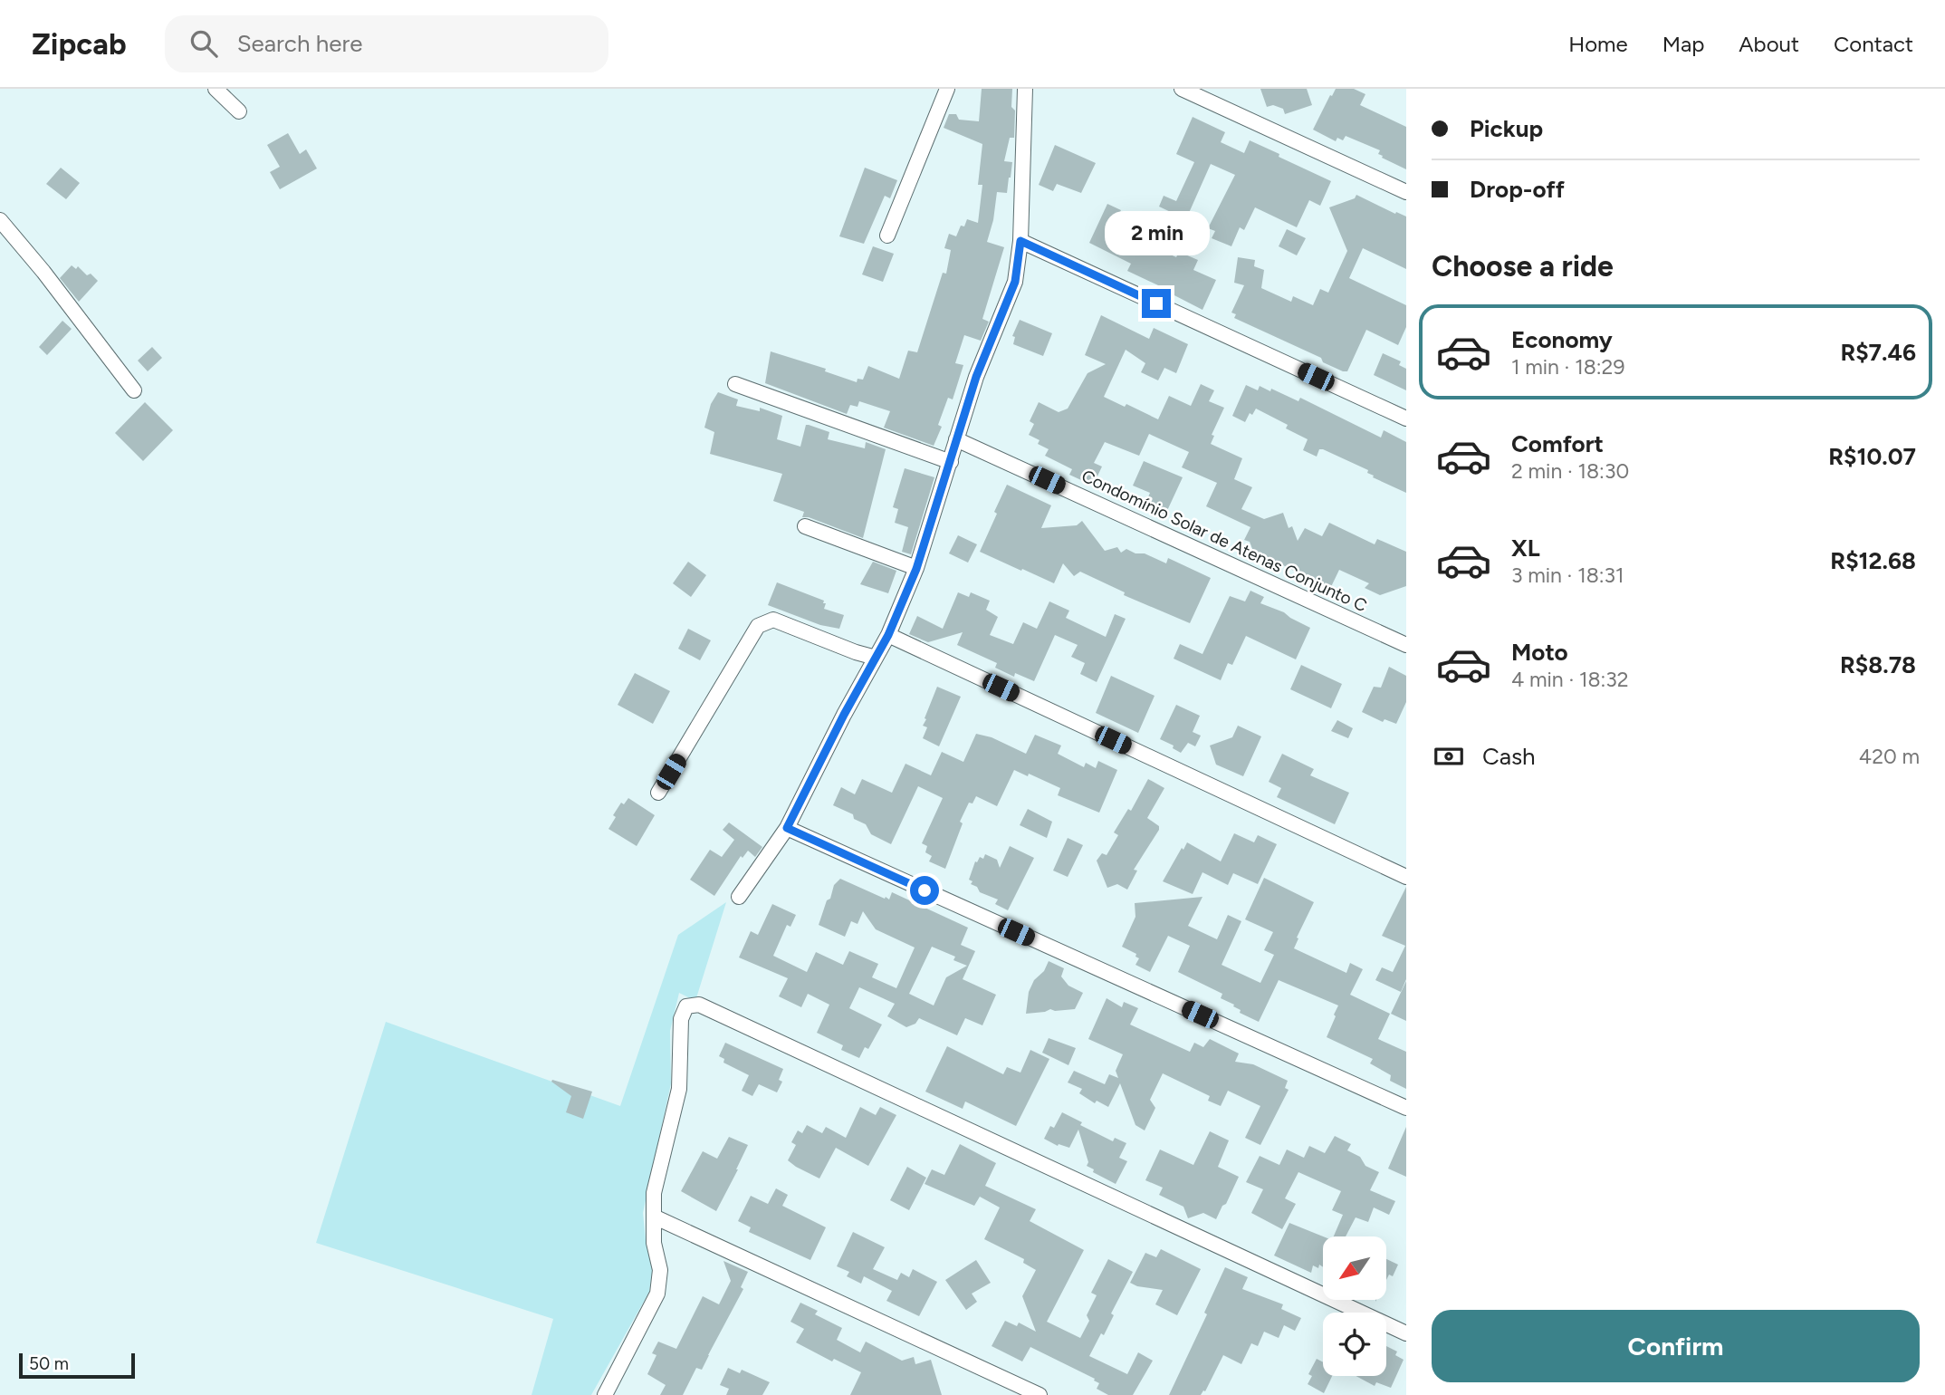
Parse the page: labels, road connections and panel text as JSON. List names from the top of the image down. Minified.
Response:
{"streets":{"street":["Condomínio Solar de Atenas Conjunto C"]},"scale_bar":"50 m","north":"bottom left","page":{"header":"Zipcab","search":"Search here","nav":["Home","Map","About","Contact"],"banner":["Pickup","Drop-off"],"bubble":"2 min","heading":"Choose a ride","list":[{"name":"Economy","note":"1 min · 18:29","value":"R$7.46"},{"name":"Comfort","note":"2 min · 18:30","value":"R$10.07"},{"name":"XL","note":"3 min · 18:31","value":"R$12.68"},{"name":"Moto","note":"4 min · 18:32","value":"R$8.78"}],"pay":["Cash","420 m"],"buttons":"Confirm","scale":"50 m"}}
